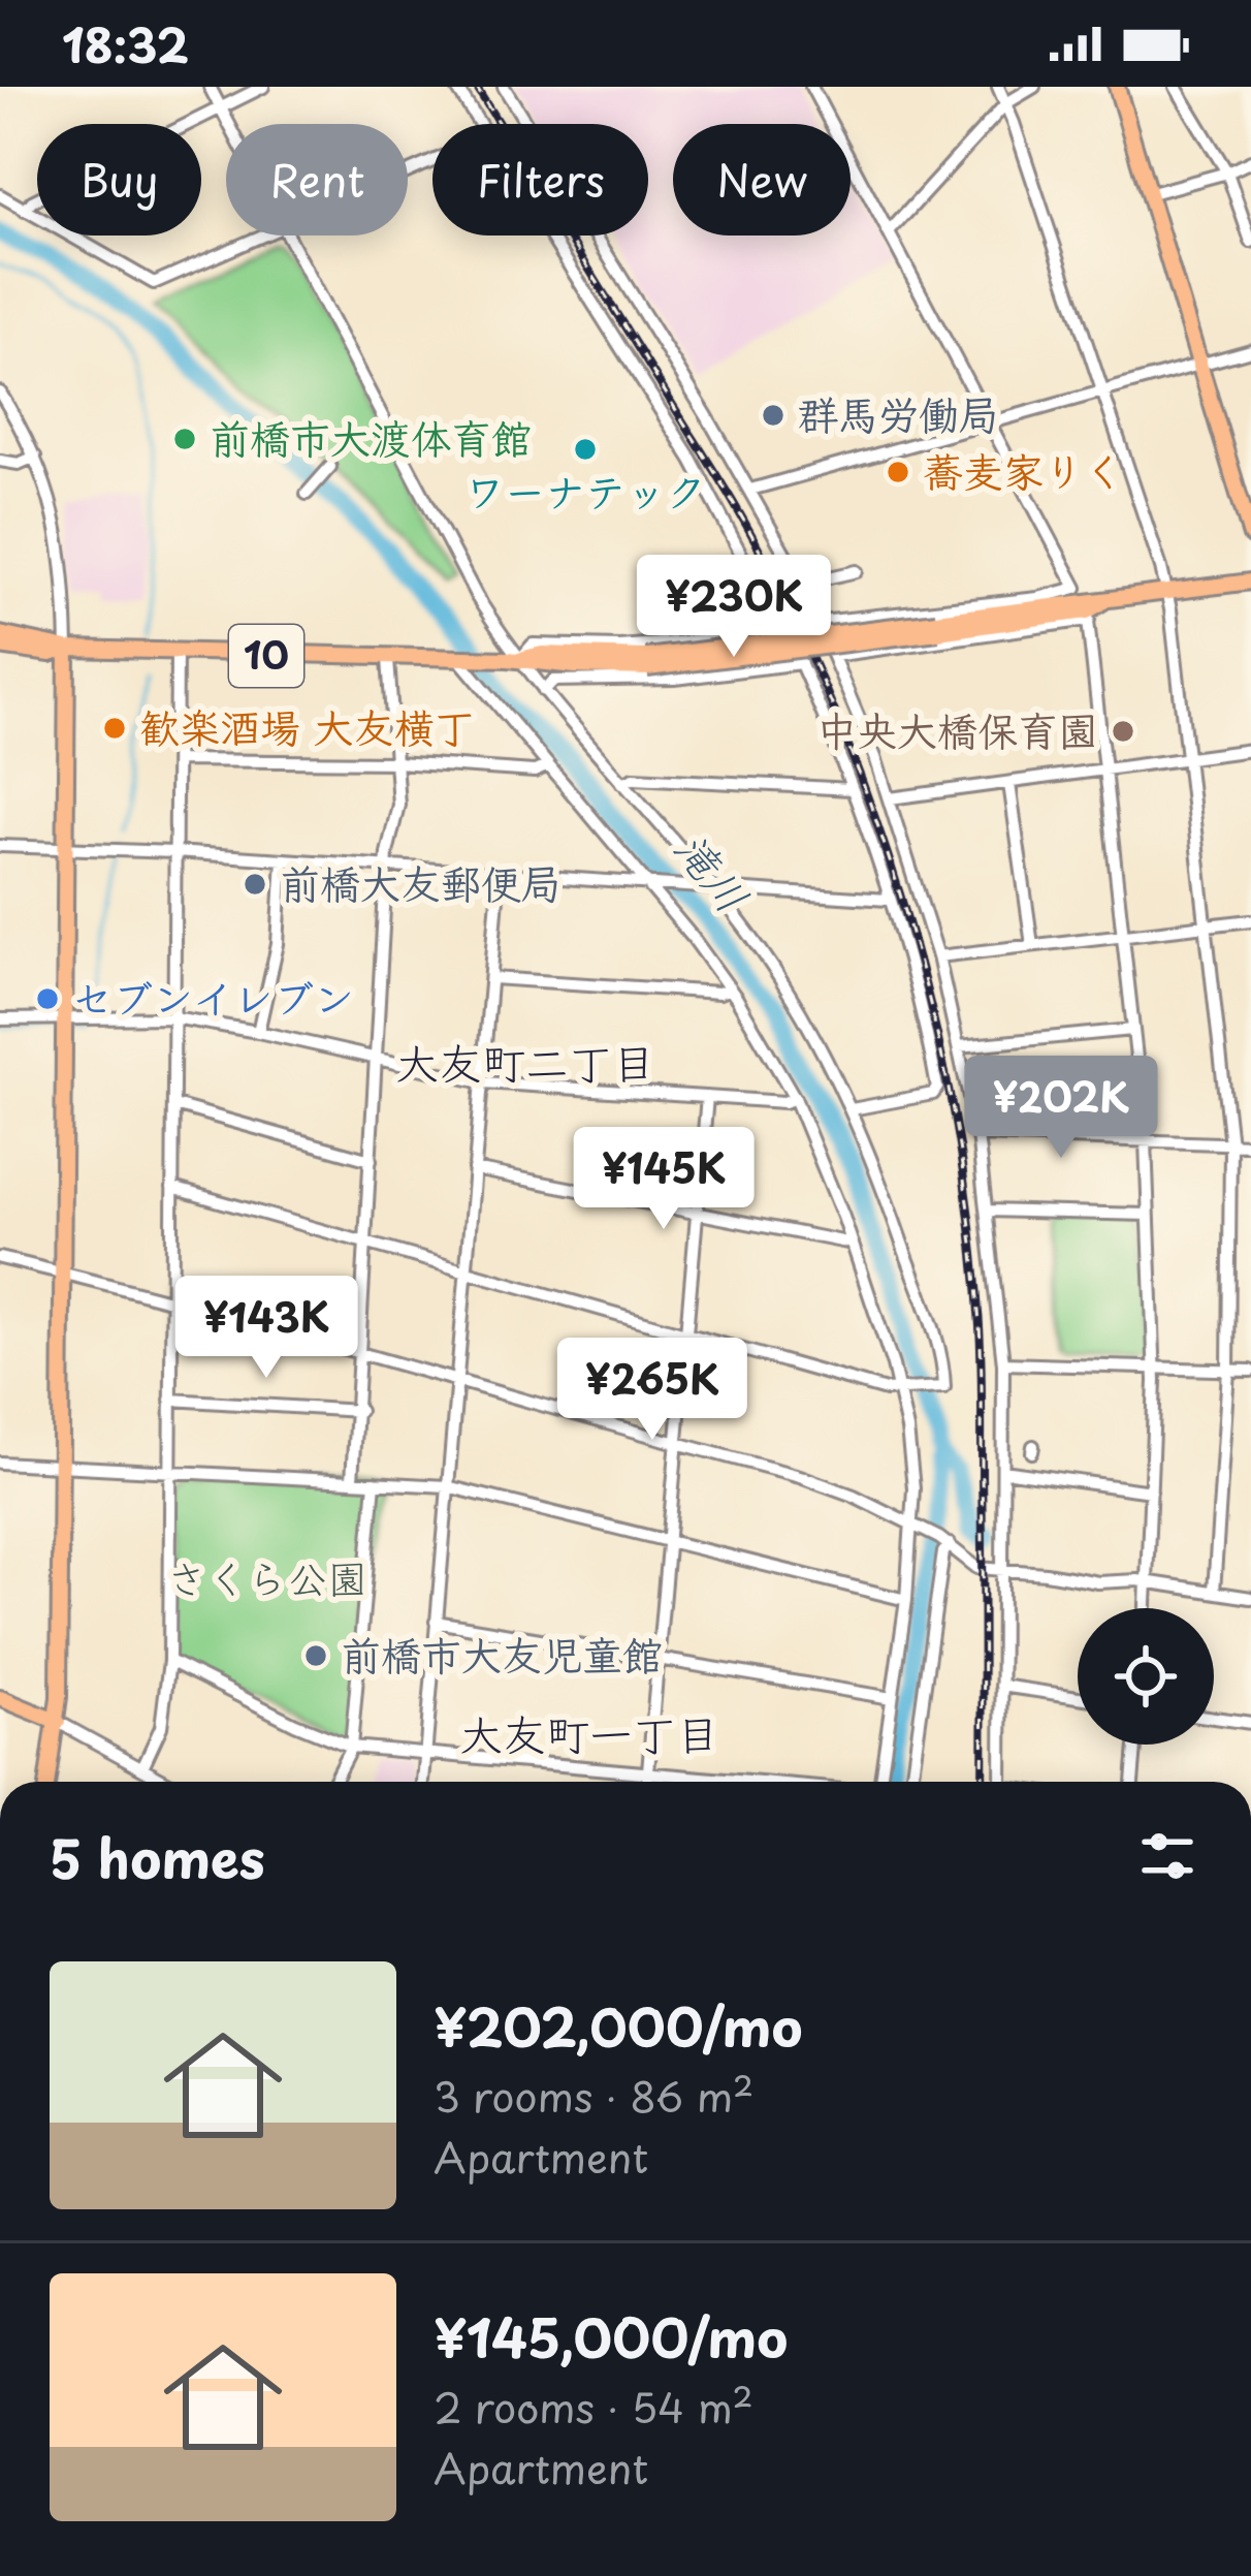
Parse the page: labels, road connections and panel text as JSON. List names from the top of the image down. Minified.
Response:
{"streets":{"main road":["10"]},"districts":["大友町二丁目","大友町一丁目"],"water":["滝川"],"parks":["さくら公園"],"places":["群馬労働局","前橋市大渡体育館","ワーナテック","蕎麦家りく","歓楽酒場 大友横丁","中央大橋保育園","前橋大友郵便局","セブンイレブン","前橋市大友児童館"],"page":{"status":"18:32","chip":["Buy","Rent","Filters","New"],"price":["¥230K","¥202K","¥145K","¥143K","¥265K"],"heading":"5 homes","list":[{"name":"¥202,000/mo","note":"3 rooms · 86 m² · Apartment"},{"name":"¥145,000/mo","note":"2 rooms · 54 m² · Apartment"}]}}
